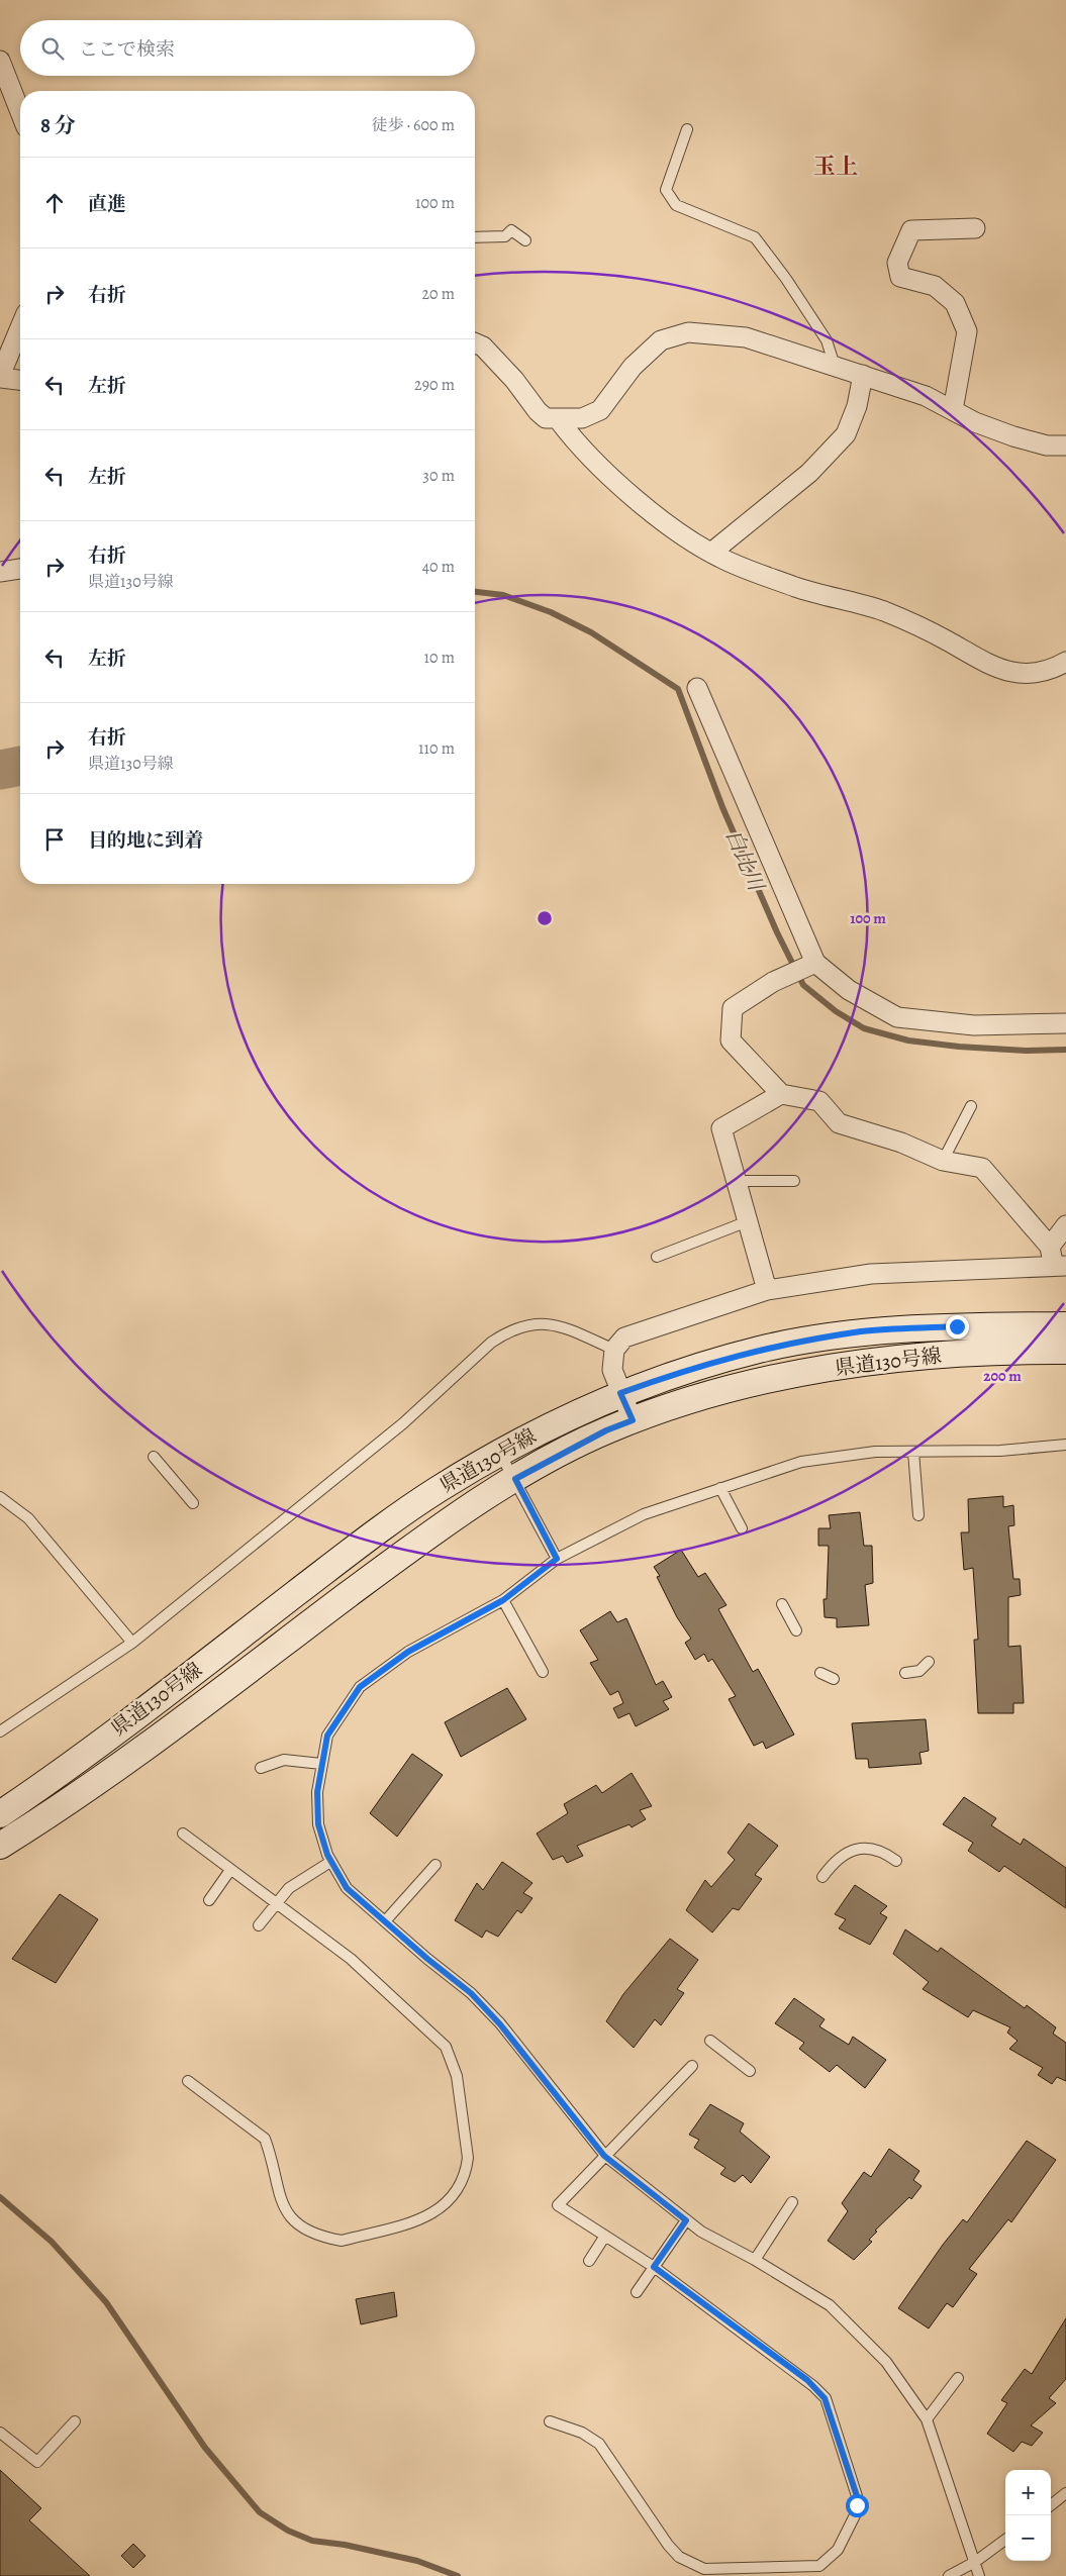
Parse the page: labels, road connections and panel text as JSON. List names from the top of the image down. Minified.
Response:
{"streets":{"main road":["県道130号線"]},"districts":["玉上"],"water":["白比川"],"page":{"search":"ここで検索","heading":["8 分","徒歩 · 600 m"],"list":[["直進","100 m"],["右折","20 m"],["左折","290 m"],["左折","30 m"],["右折","県道130号線","40 m"],["左折","10 m"],["右折","県道130号線","110 m"],"目的地に到着"],"map_buttons":["+","−"]},"rings":["100 m","200 m"]}
